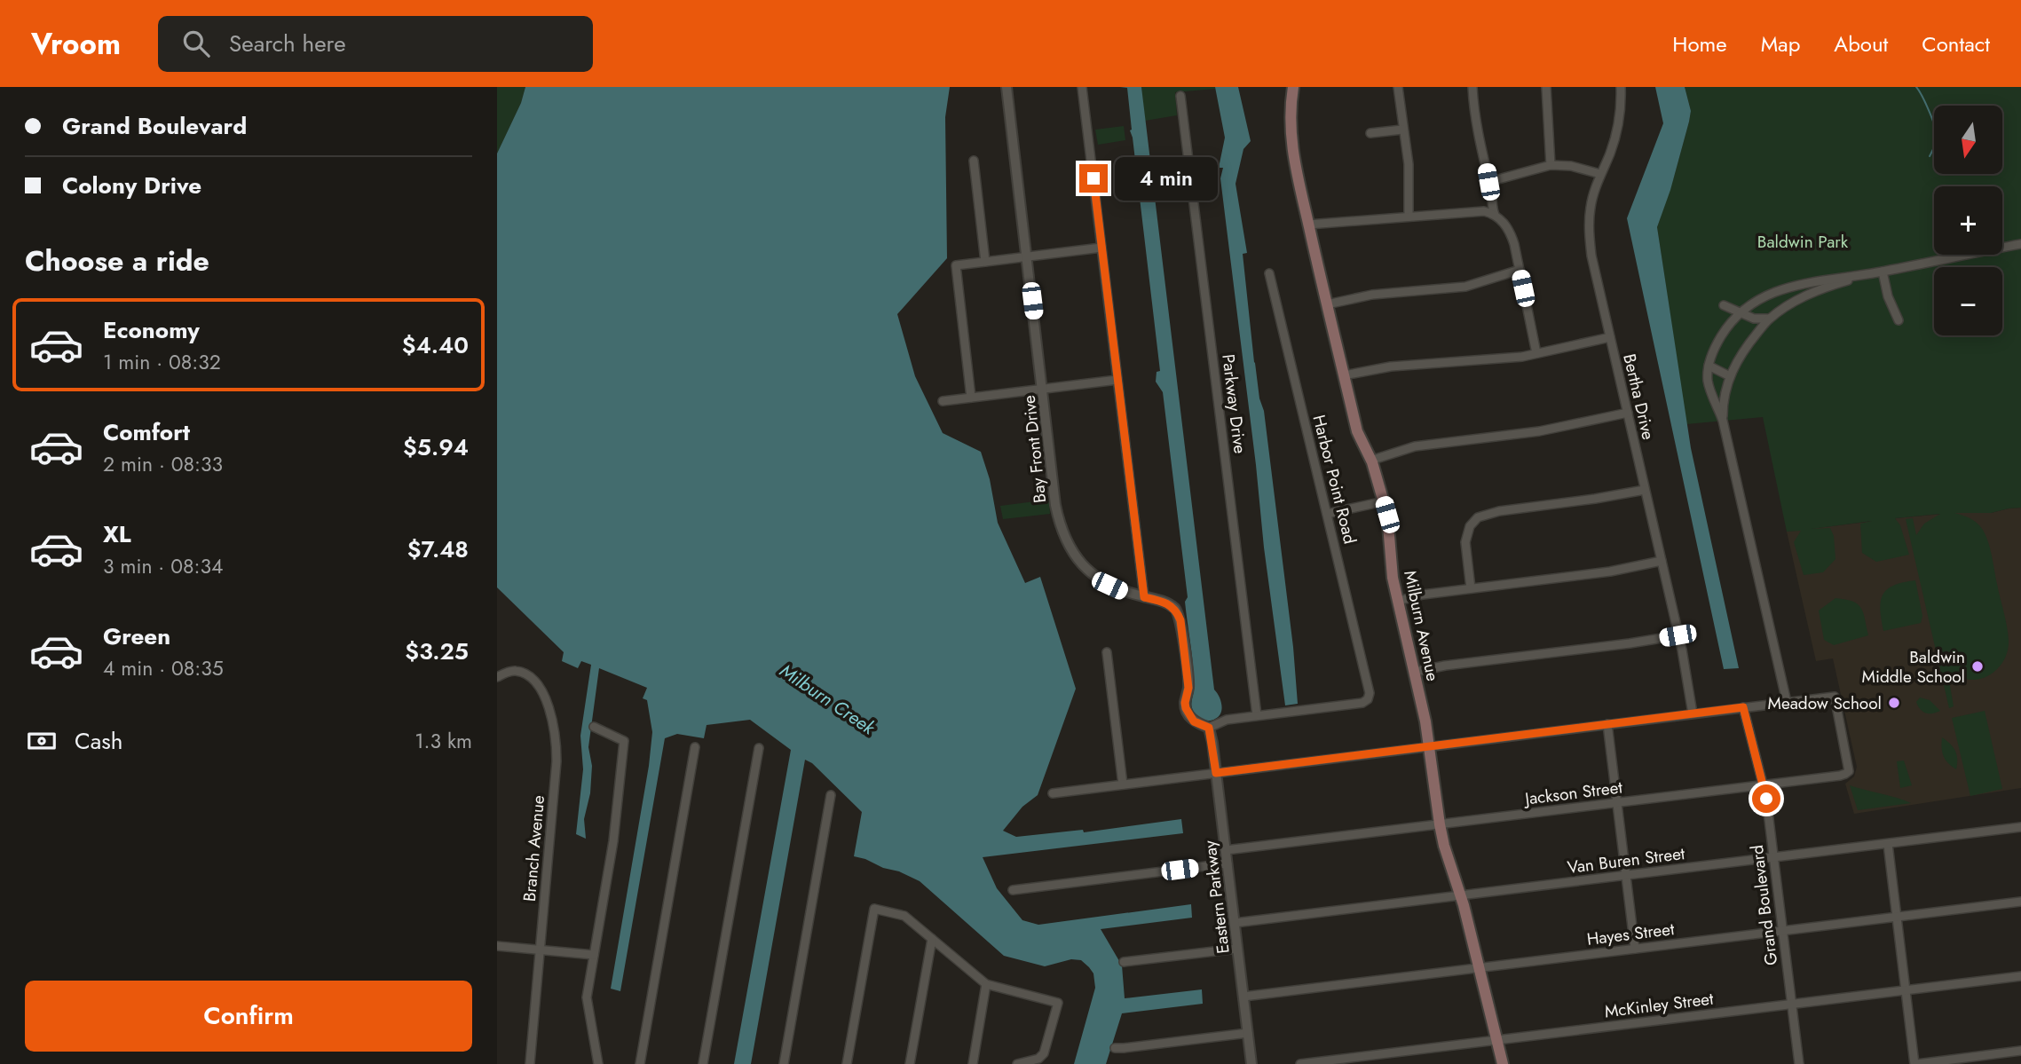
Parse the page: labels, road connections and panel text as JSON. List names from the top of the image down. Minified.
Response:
{"streets":{"main road":["Milburn Avenue"],"street":["Bertha Drive","Parkway Drive","Bay Front Drive","Harbor Point Road","Jackson Street","Branch Avenue","Van Buren Street","Eastern Parkway","Grand Boulevard","Hayes Street","McKinley Street"]},"crossings":[["Parkway Drive","Harbor Point Road"],["Bay Front Drive","Eastern Parkway"],["Milburn Avenue","Jackson Street"],["Milburn Avenue","Van Buren Street"],["Milburn Avenue","Hayes Street"],["Milburn Avenue","McKinley Street"],["Jackson Street","Eastern Parkway"],["Jackson Street","Grand Boulevard"],["Van Buren Street","Eastern Parkway"],["Van Buren Street","Grand Boulevard"],["Eastern Parkway","Hayes Street"],["Grand Boulevard","Hayes Street"],["Grand Boulevard","McKinley Street"]],"water":["Milburn Creek"],"parks":["Baldwin Park"],"places":["Baldwin Middle School","Meadow School"],"north":"bottom","page":{"header":"Vroom","search":"Search here","nav":["Home","Map","About","Contact"],"banner":["Grand Boulevard","Colony Drive"],"map_buttons":["+","−"],"bubble":"4 min","heading":"Choose a ride","list":[{"name":"Economy","note":"1 min · 08:32","value":"$4.40"},{"name":"Comfort","note":"2 min · 08:33","value":"$5.94"},{"name":"XL","note":"3 min · 08:34","value":"$7.48"},{"name":"Green","note":"4 min · 08:35","value":"$3.25"}],"pay":["Cash","1.3 km"],"buttons":"Confirm"}}
